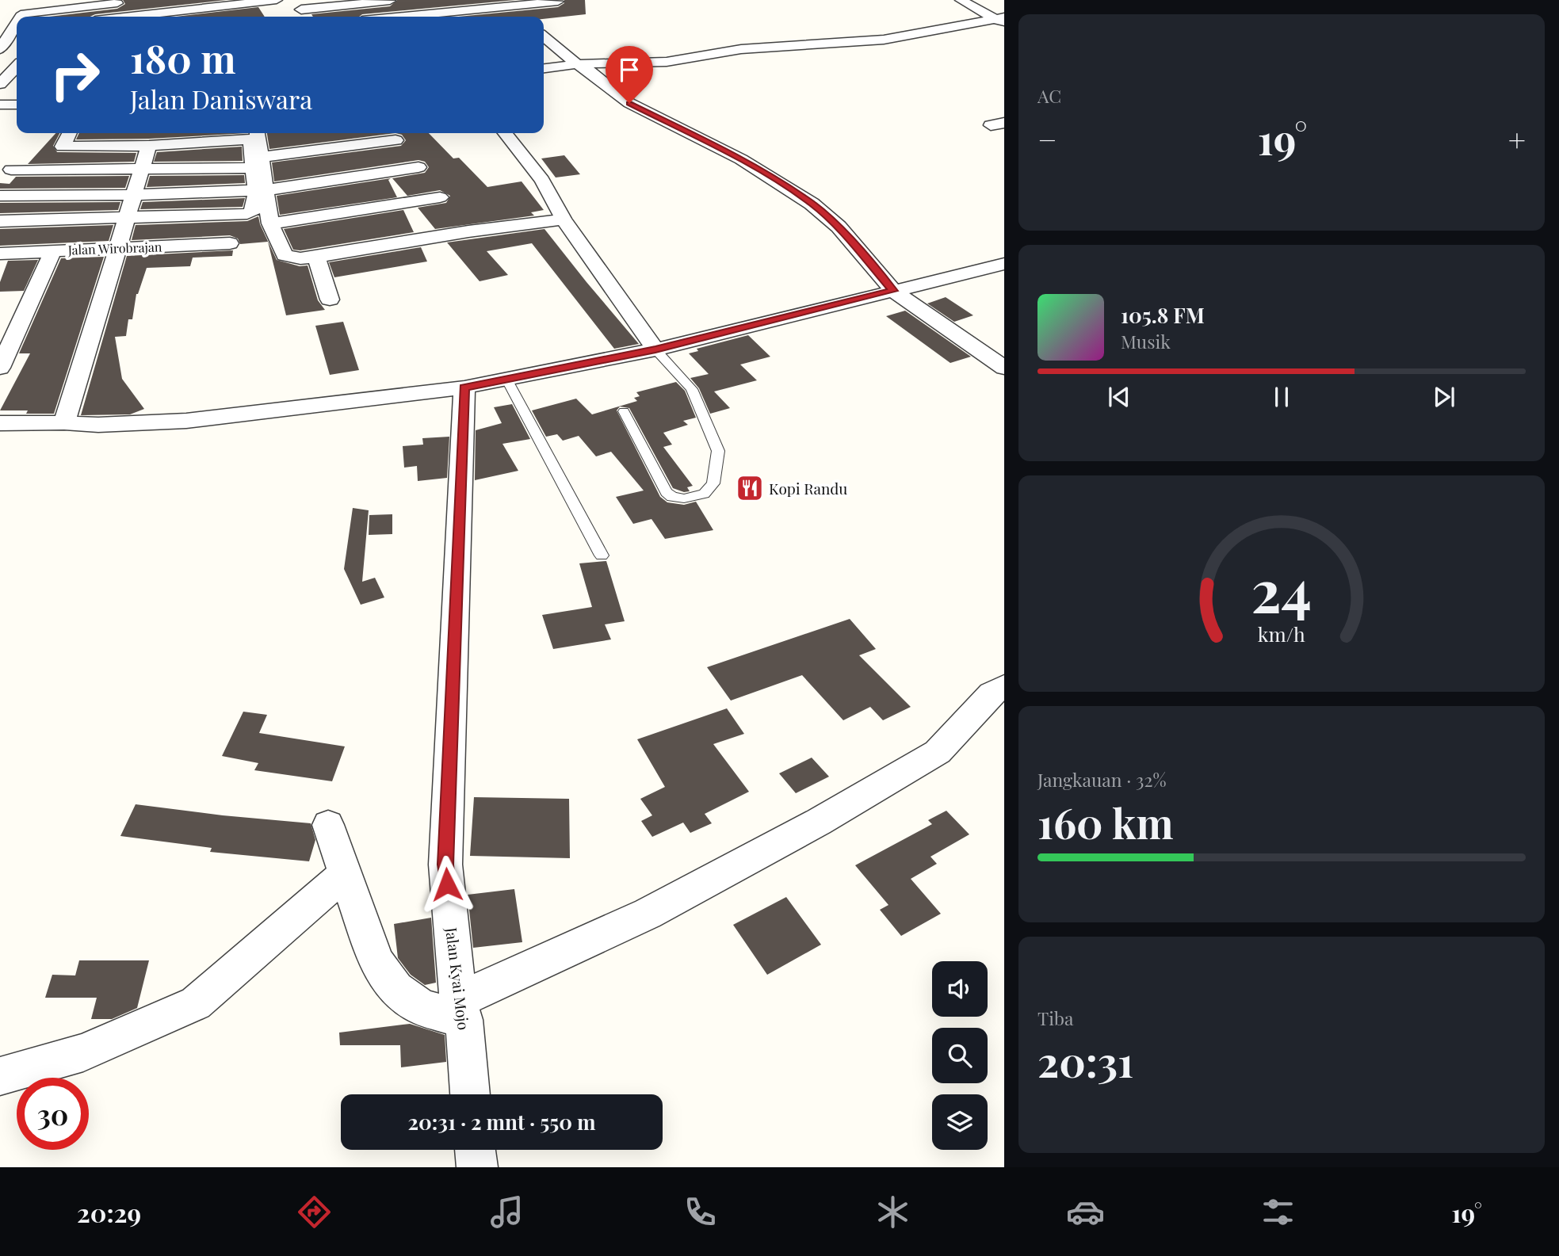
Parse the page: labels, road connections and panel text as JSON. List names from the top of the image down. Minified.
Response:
{"streets":{"street":["Jalan Wirobrajan","Jalan Kyai Mojo"]},"places":{"restaurant":["Kopi Randu"]},"page":{"tile":["AC",["Jangkauan · 32%","160 km"],["Tiba","20:31"]],"turn":["180 m","Jalan Daniswara"],"heat":["−","19°","+"],"song":["105.8 FM","Musik"],"limit":"30","trip":"20:31 · 2 mnt · 550 m","tabs":["20:29","19°"],"gauge":["24","km/h"]}}
